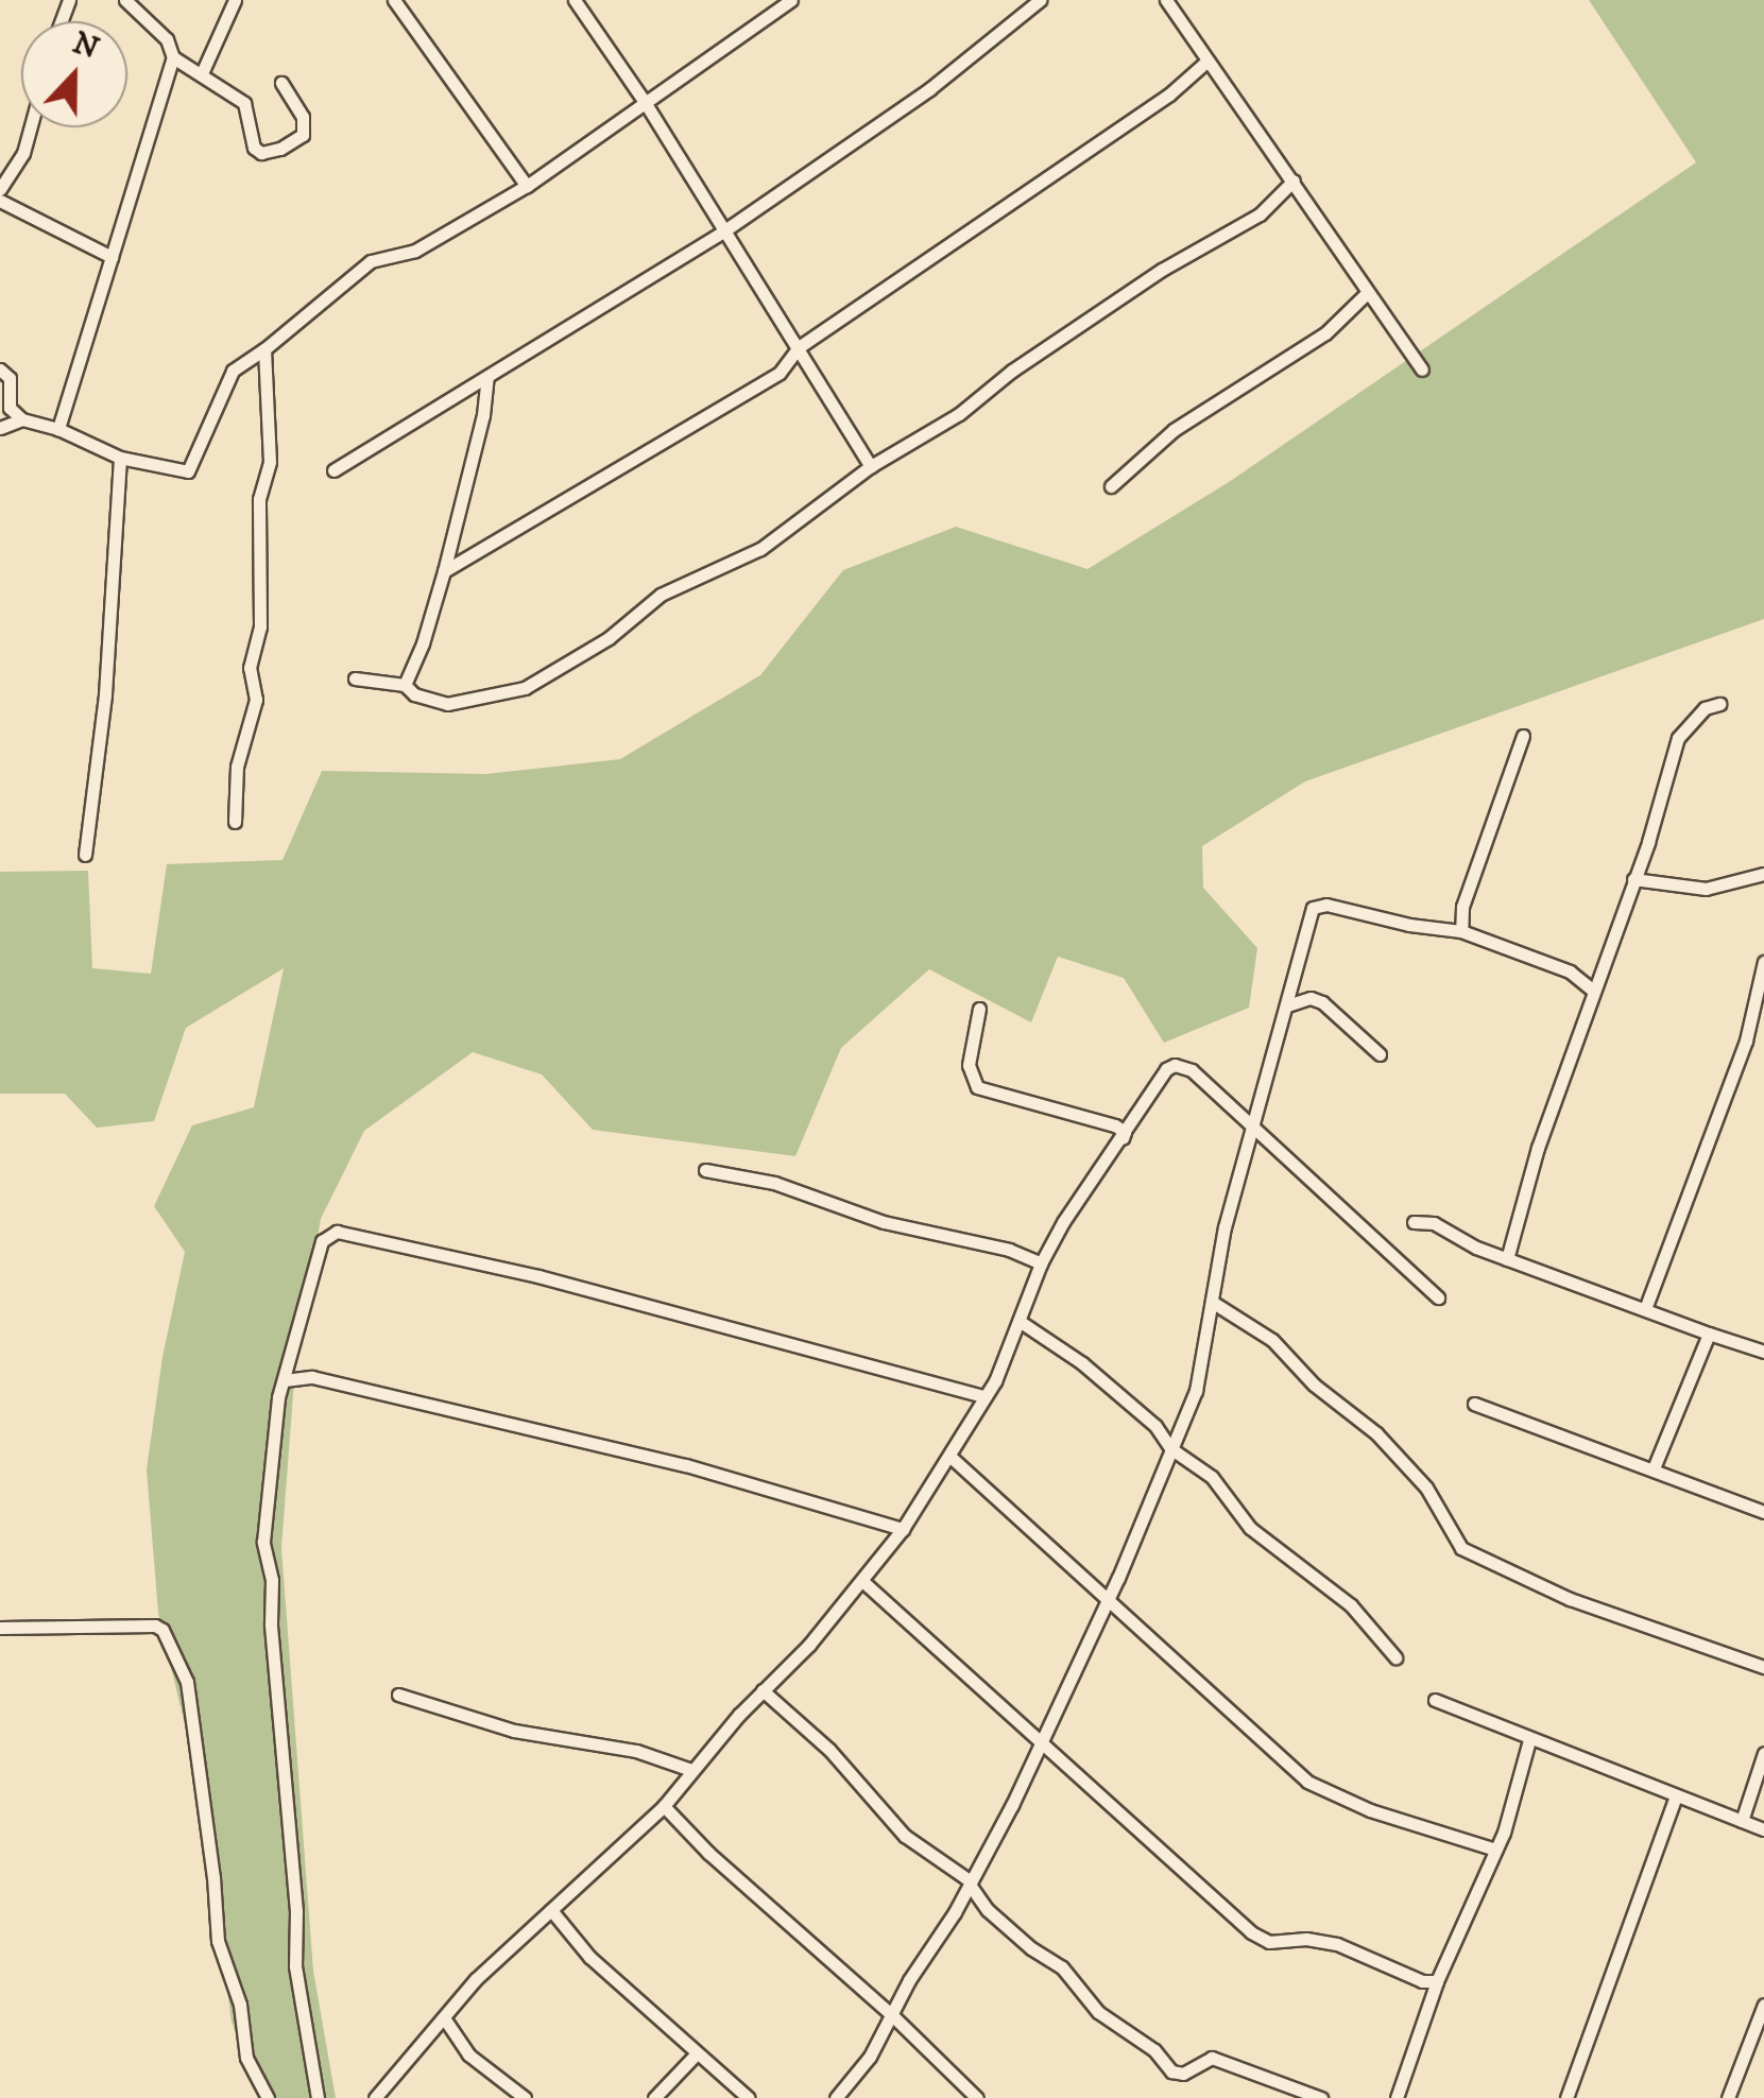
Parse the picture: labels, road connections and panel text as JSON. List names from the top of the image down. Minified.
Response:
{"north":"top"}
